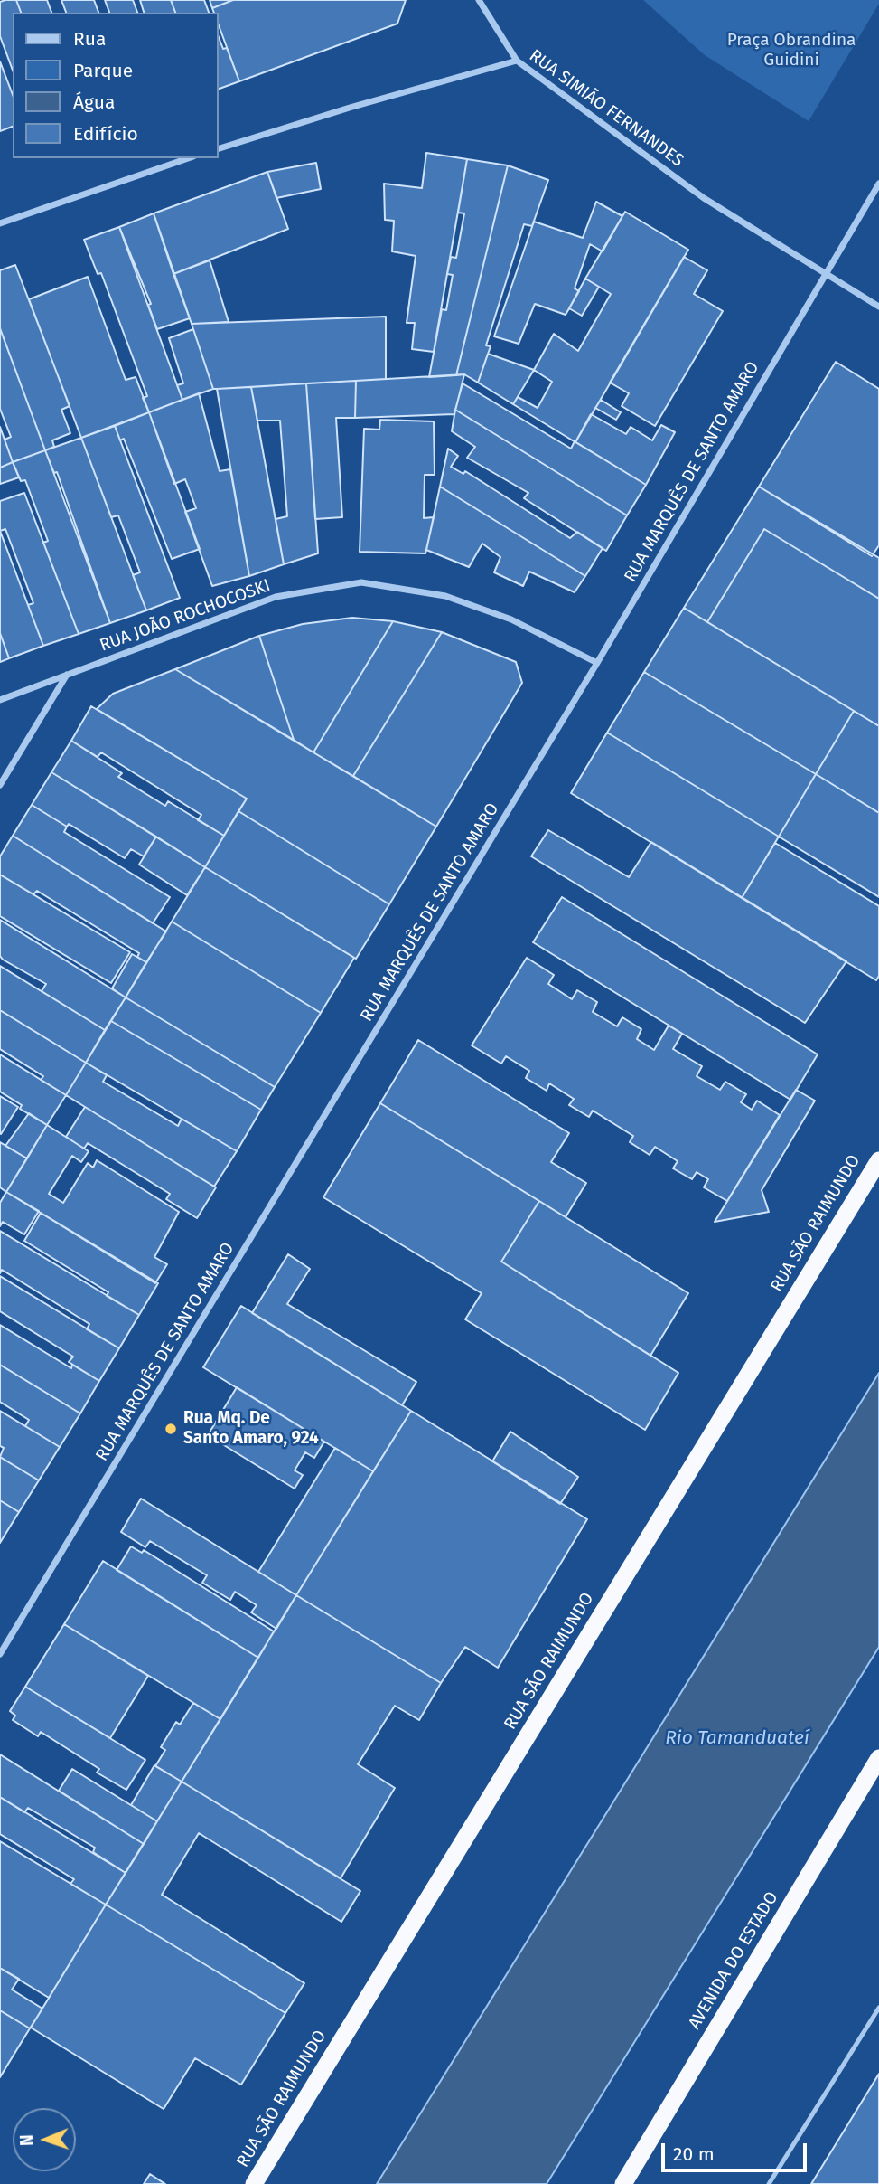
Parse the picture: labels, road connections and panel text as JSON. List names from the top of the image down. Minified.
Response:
{"streets":{"highway":["RUA SÃO RAIMUNDO","AVENIDA DO ESTADO"],"street":["RUA SIMIÃO FERNANDES","RUA MARQUÊS DE SANTO AMARO","RUA JOÃO ROCHOCOSKI"]},"crossings":[["RUA SIMIÃO FERNANDES","RUA MARQUÊS DE SANTO AMARO"],["RUA MARQUÊS DE SANTO AMARO","RUA JOÃO ROCHOCOSKI"]],"water":["Rio Tamanduateí"],"parks":["Praça Obrandina Guidini"],"places":["Rua Mq. De Santo Amaro, 924"],"legend":["Rua","Parque","Água","Edifício"],"scale_bar":"20 m","north":"left"}
